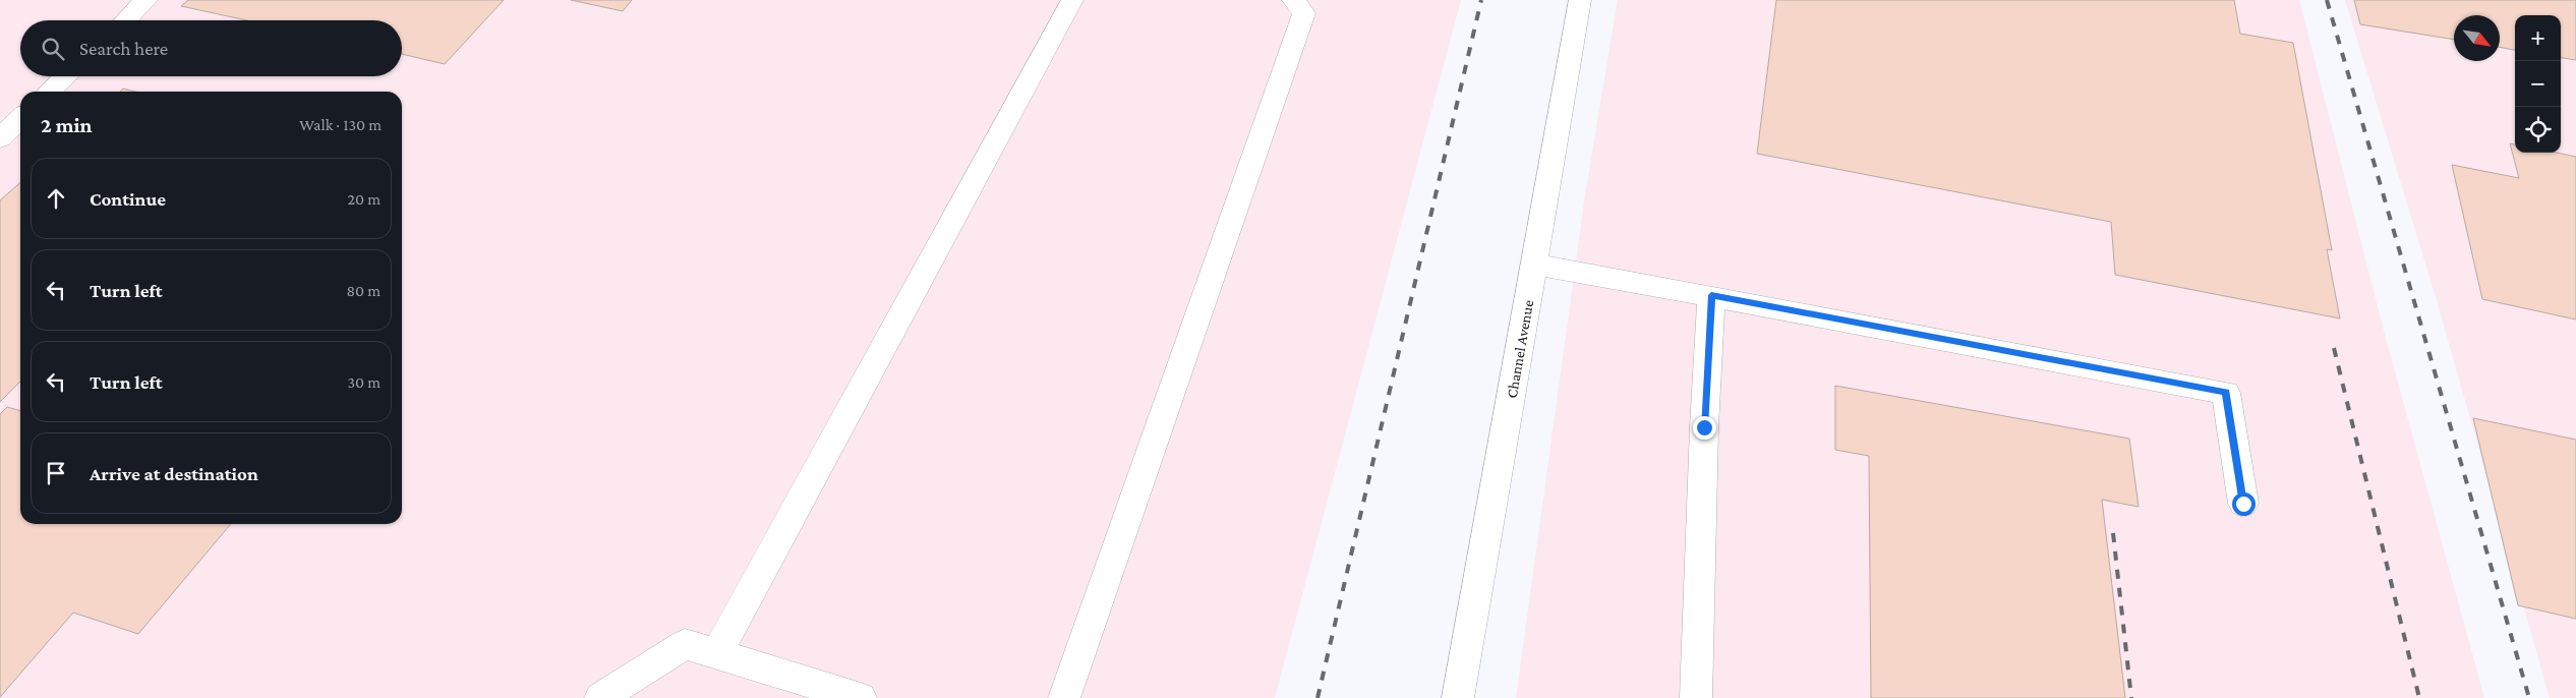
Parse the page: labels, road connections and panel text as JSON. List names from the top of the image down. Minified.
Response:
{"streets":{"street":["Channel Avenue"]},"north":"bottom right","page":{"map_buttons":["+","−"],"search":"Search here","heading":["2 min","Walk · 130 m"],"list":[["Continue","20 m"],["Turn left","80 m"],["Turn left","30 m"],"Arrive at destination"]}}
